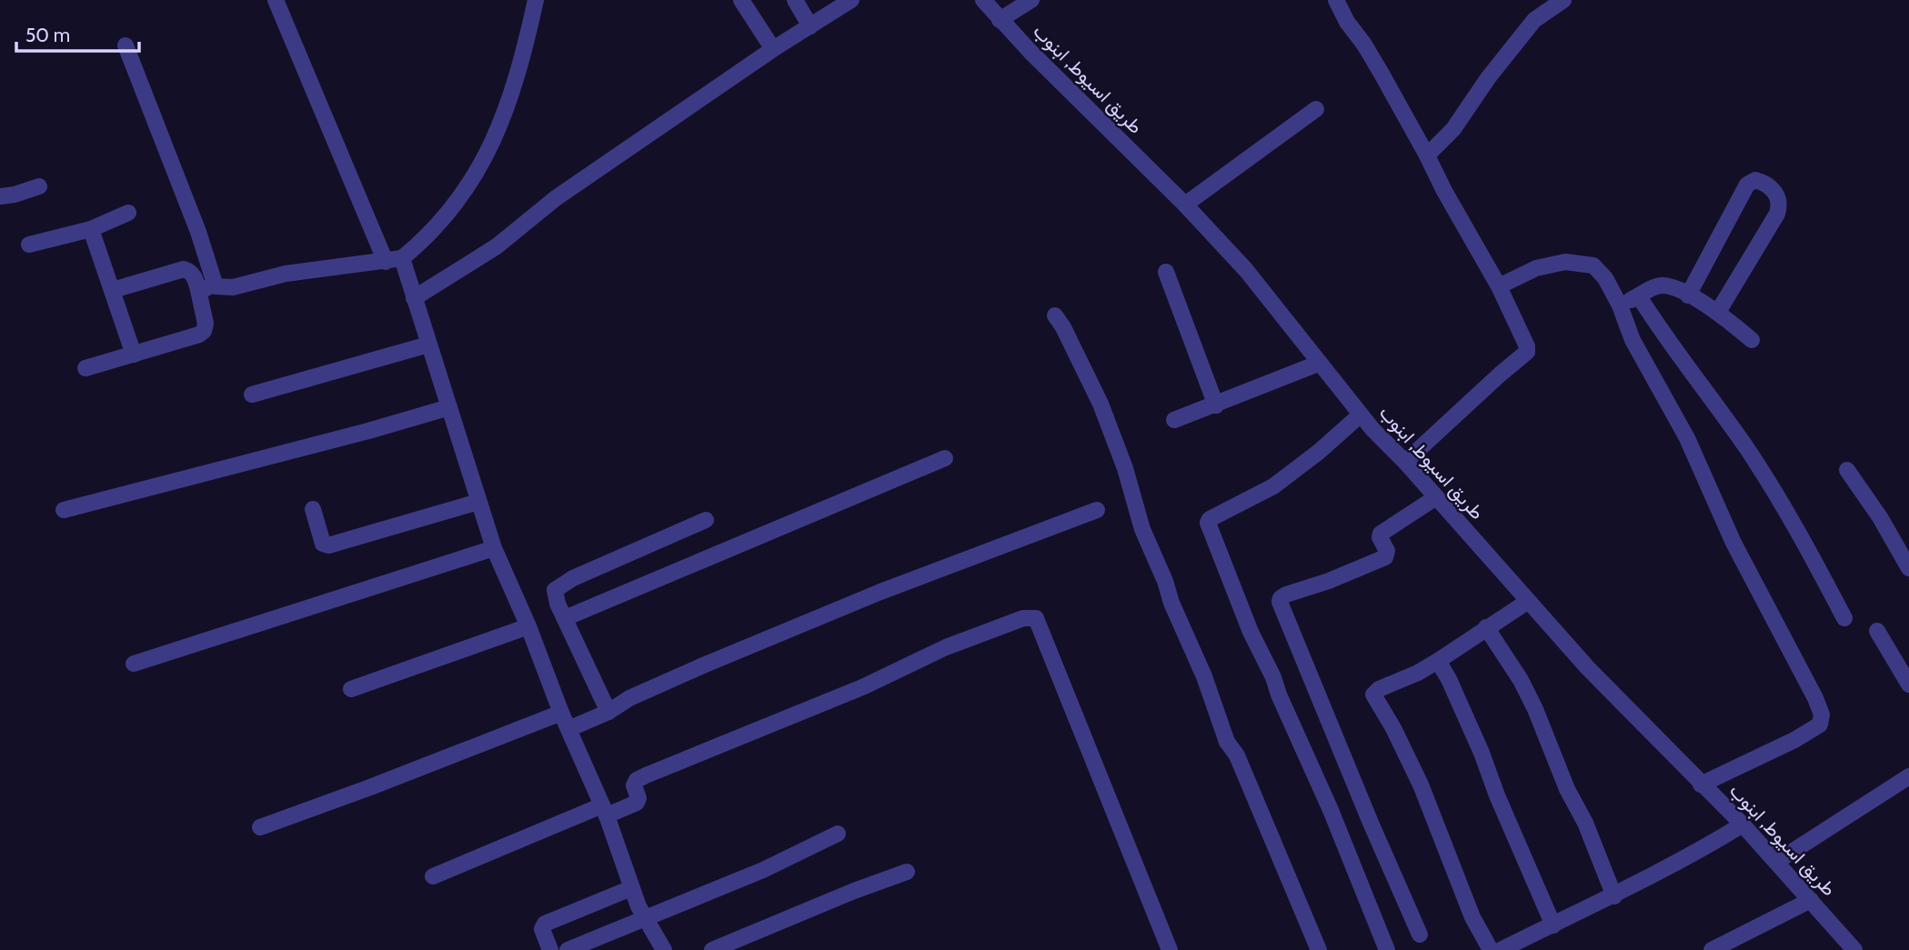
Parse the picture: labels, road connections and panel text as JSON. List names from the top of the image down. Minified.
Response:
{"streets":{"street":["طريق اسيوط, ابنوب"]},"scale_bar":"50 m"}
